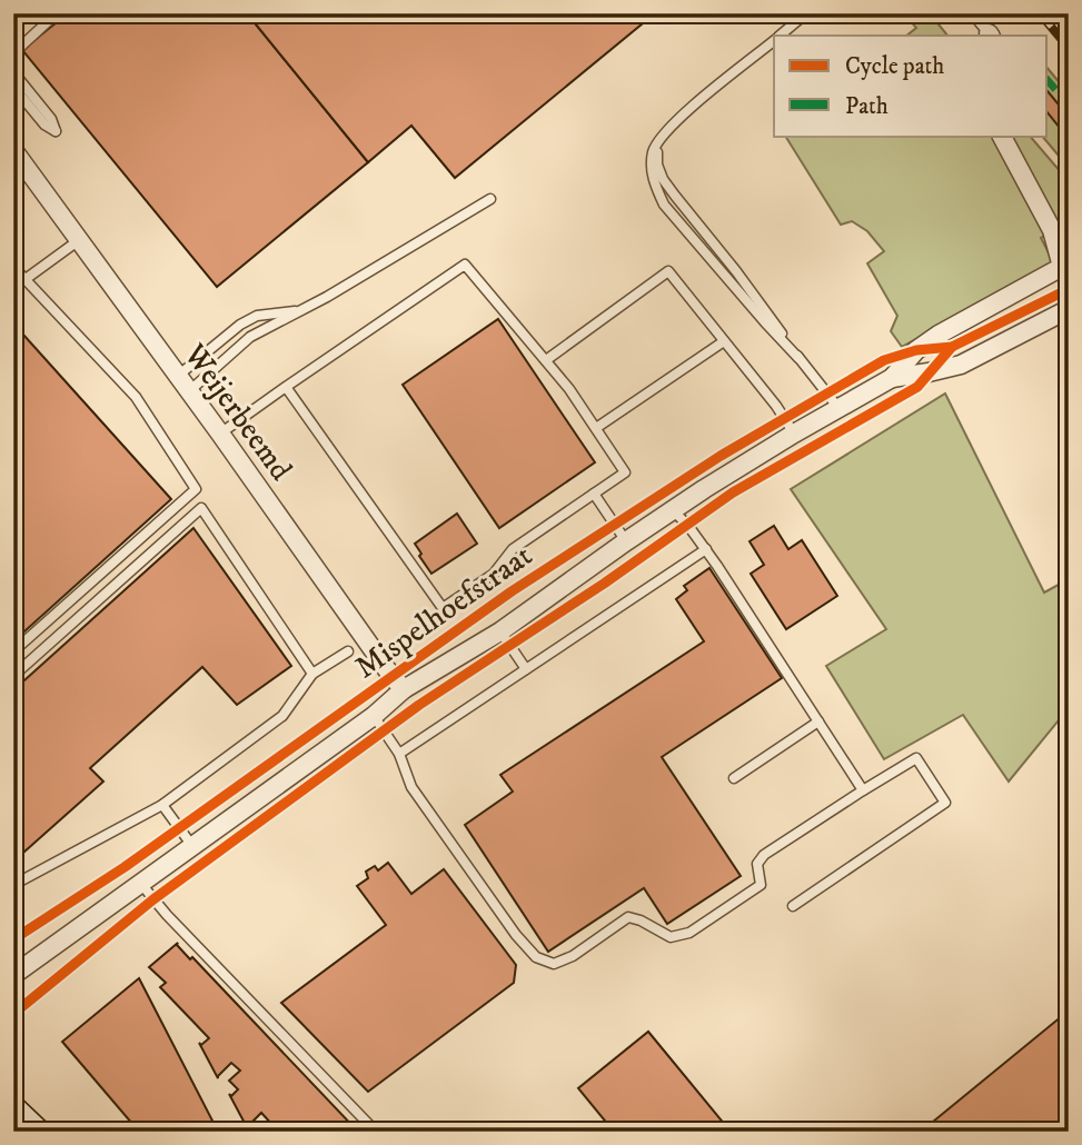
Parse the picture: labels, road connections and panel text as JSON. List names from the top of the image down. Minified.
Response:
{"streets":{"street":["Weijerbeemd","Mispelhoefstraat"]},"crossings":[["Weijerbeemd","Mispelhoefstraat"]],"legend":["Cycle path","Path"]}
